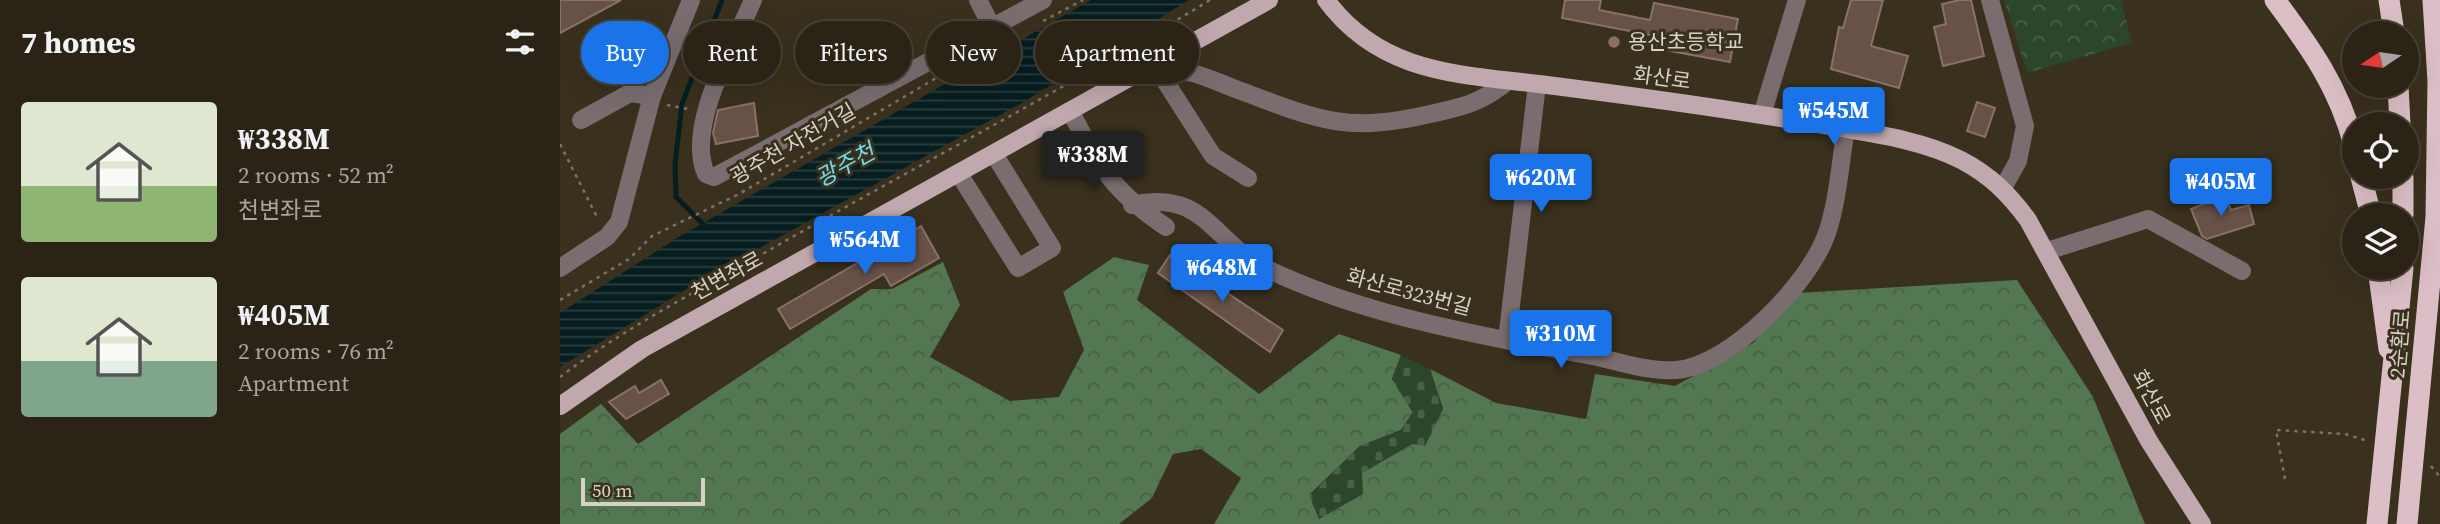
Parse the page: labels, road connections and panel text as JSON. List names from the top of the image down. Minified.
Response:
{"streets":{"highway":["2순환로"],"main road":["화산로","천변좌로"],"street":["화산로323번길"],"path":["광주천 자전거길"]},"crossings":[["화산로","화산로323번길"]],"water":["광주천"],"places":["용산초등학교"],"scale_bar":"50 m","north":"left","page":{"heading":"7 homes","chip":["Buy","Rent","Filters","New","Apartment"],"list":[{"name":"₩338M","note":"2 rooms · 52 m² · 천변좌로"},{"name":"₩405M","note":"2 rooms · 76 m² · Apartment"}],"price":["₩545M","₩338M","₩620M","₩405M","₩564M","₩648M","₩310M"],"scale":"50 m"}}
